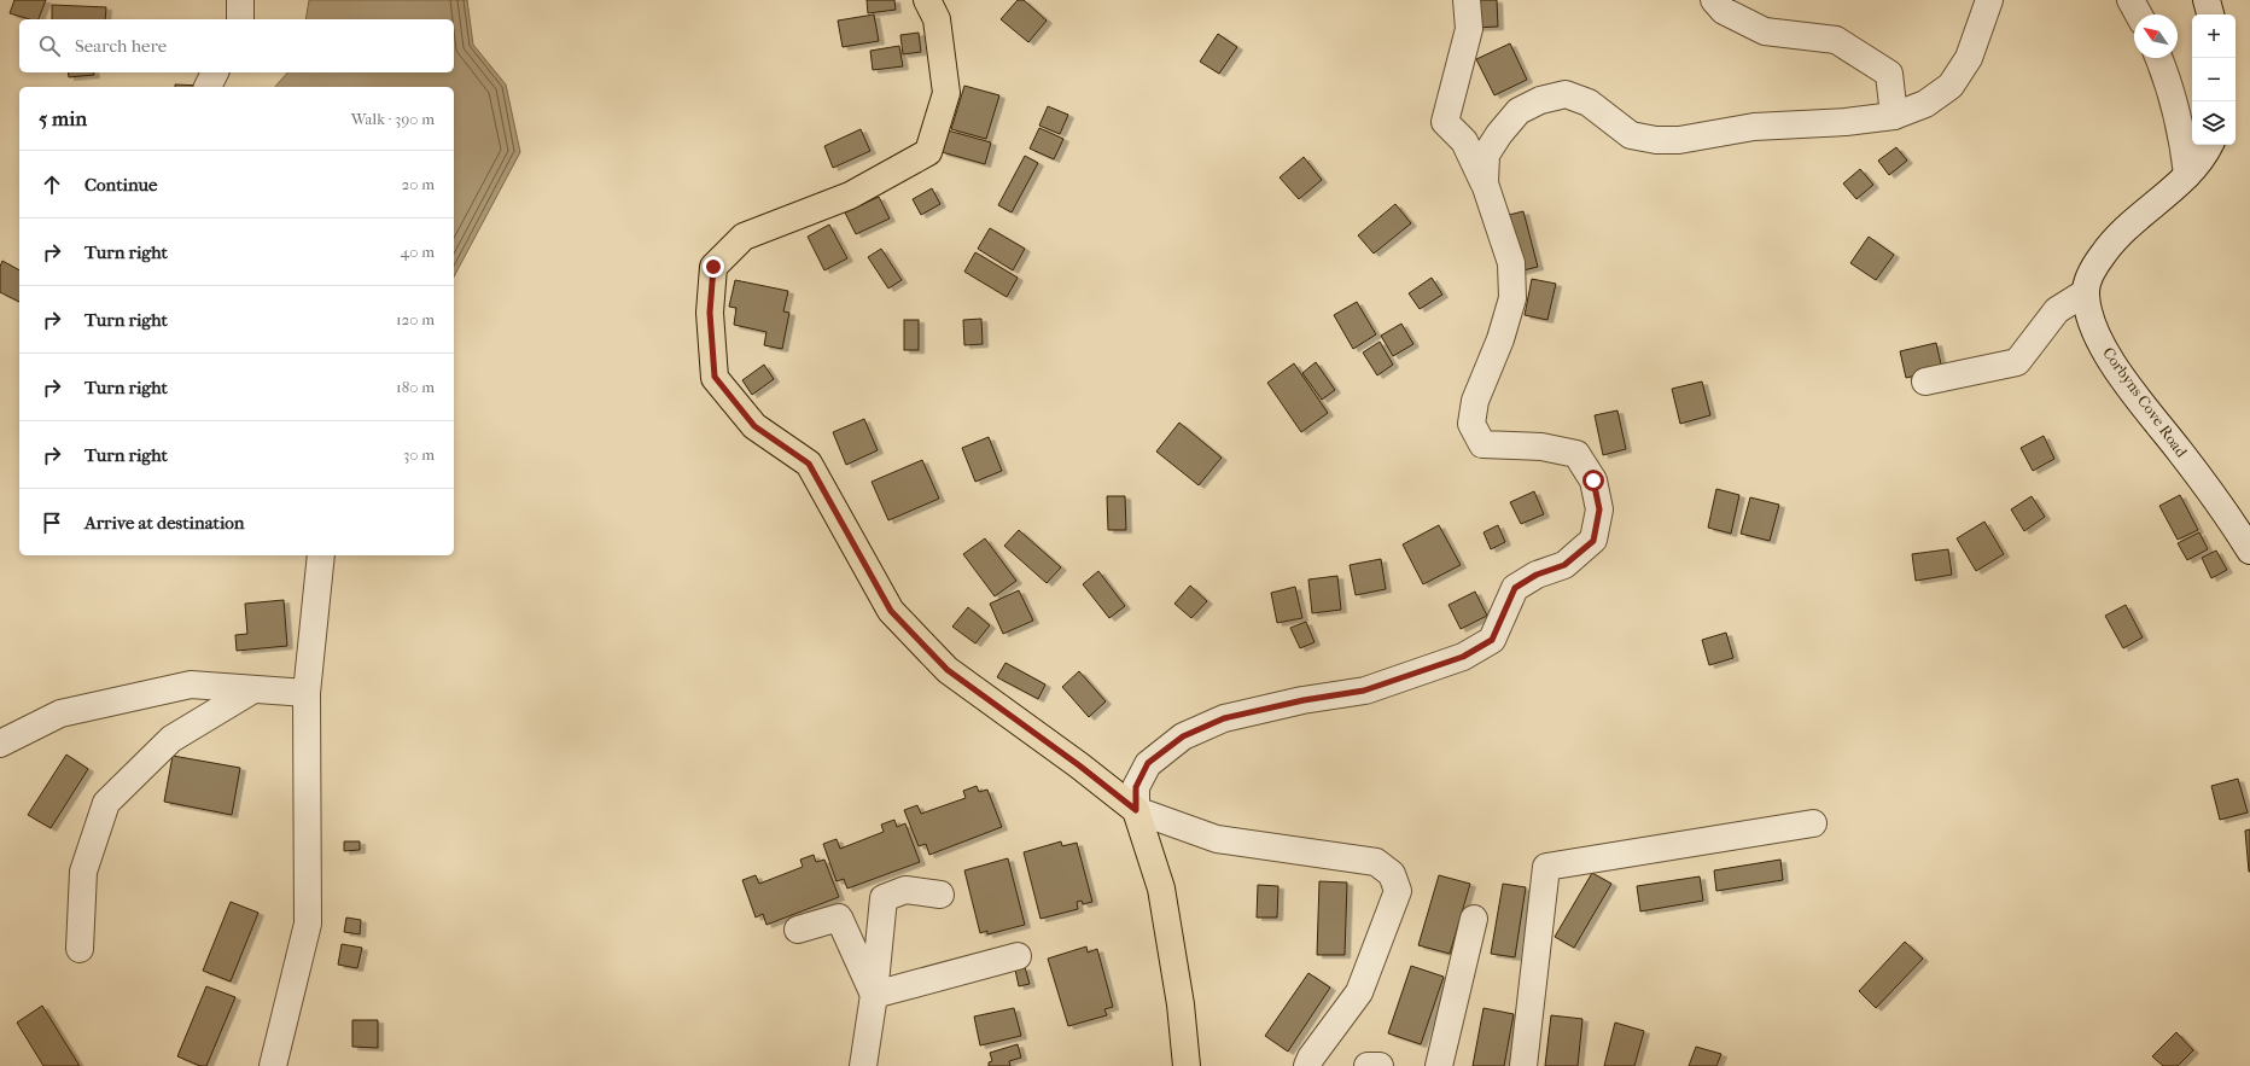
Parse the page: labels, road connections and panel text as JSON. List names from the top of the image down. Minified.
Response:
{"streets":{"street":["Corbyns Cove Road"]},"north":"top left","page":{"map_buttons":["+","−"],"search":"Search here","heading":["5 min","Walk · 390 m"],"list":[["Continue","20 m"],["Turn right","40 m"],["Turn right","120 m"],["Turn right","180 m"],["Turn right","30 m"],"Arrive at destination"]}}
